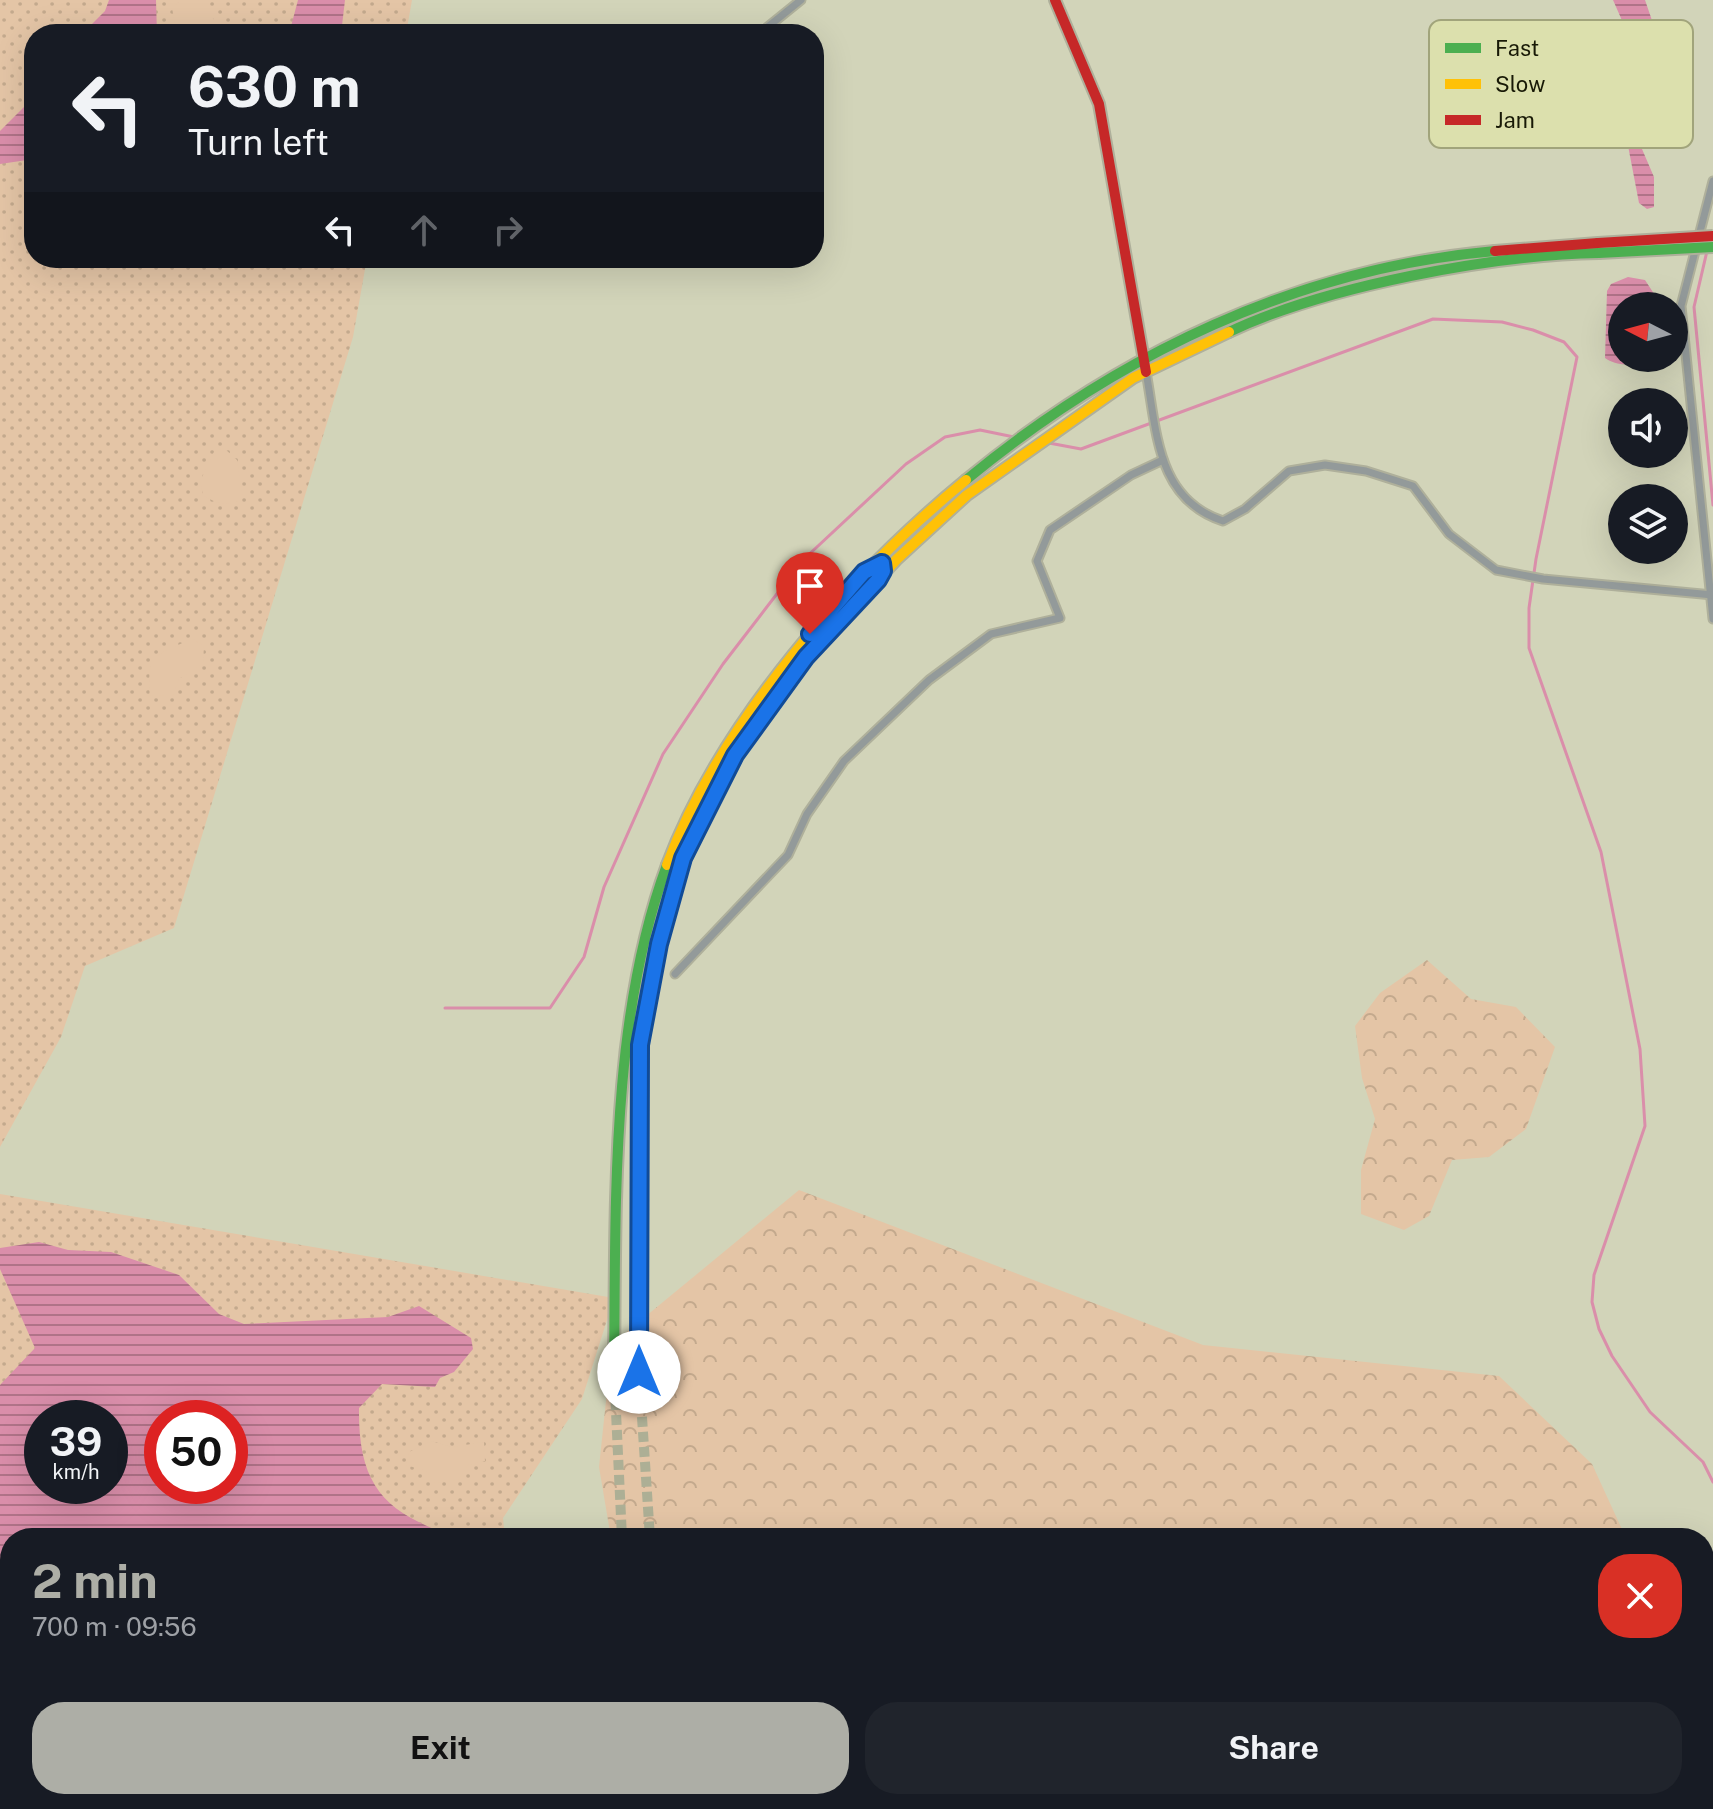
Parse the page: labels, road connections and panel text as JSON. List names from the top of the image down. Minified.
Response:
{"legend":["Fast","Slow","Jam"],"north":"left","page":{"turn":["630 m","Turn left"],"speed":"39 km/h","limit":"50","heading":["2 min","700 m · 09:56"],"buttons":["Exit","Share"]}}
